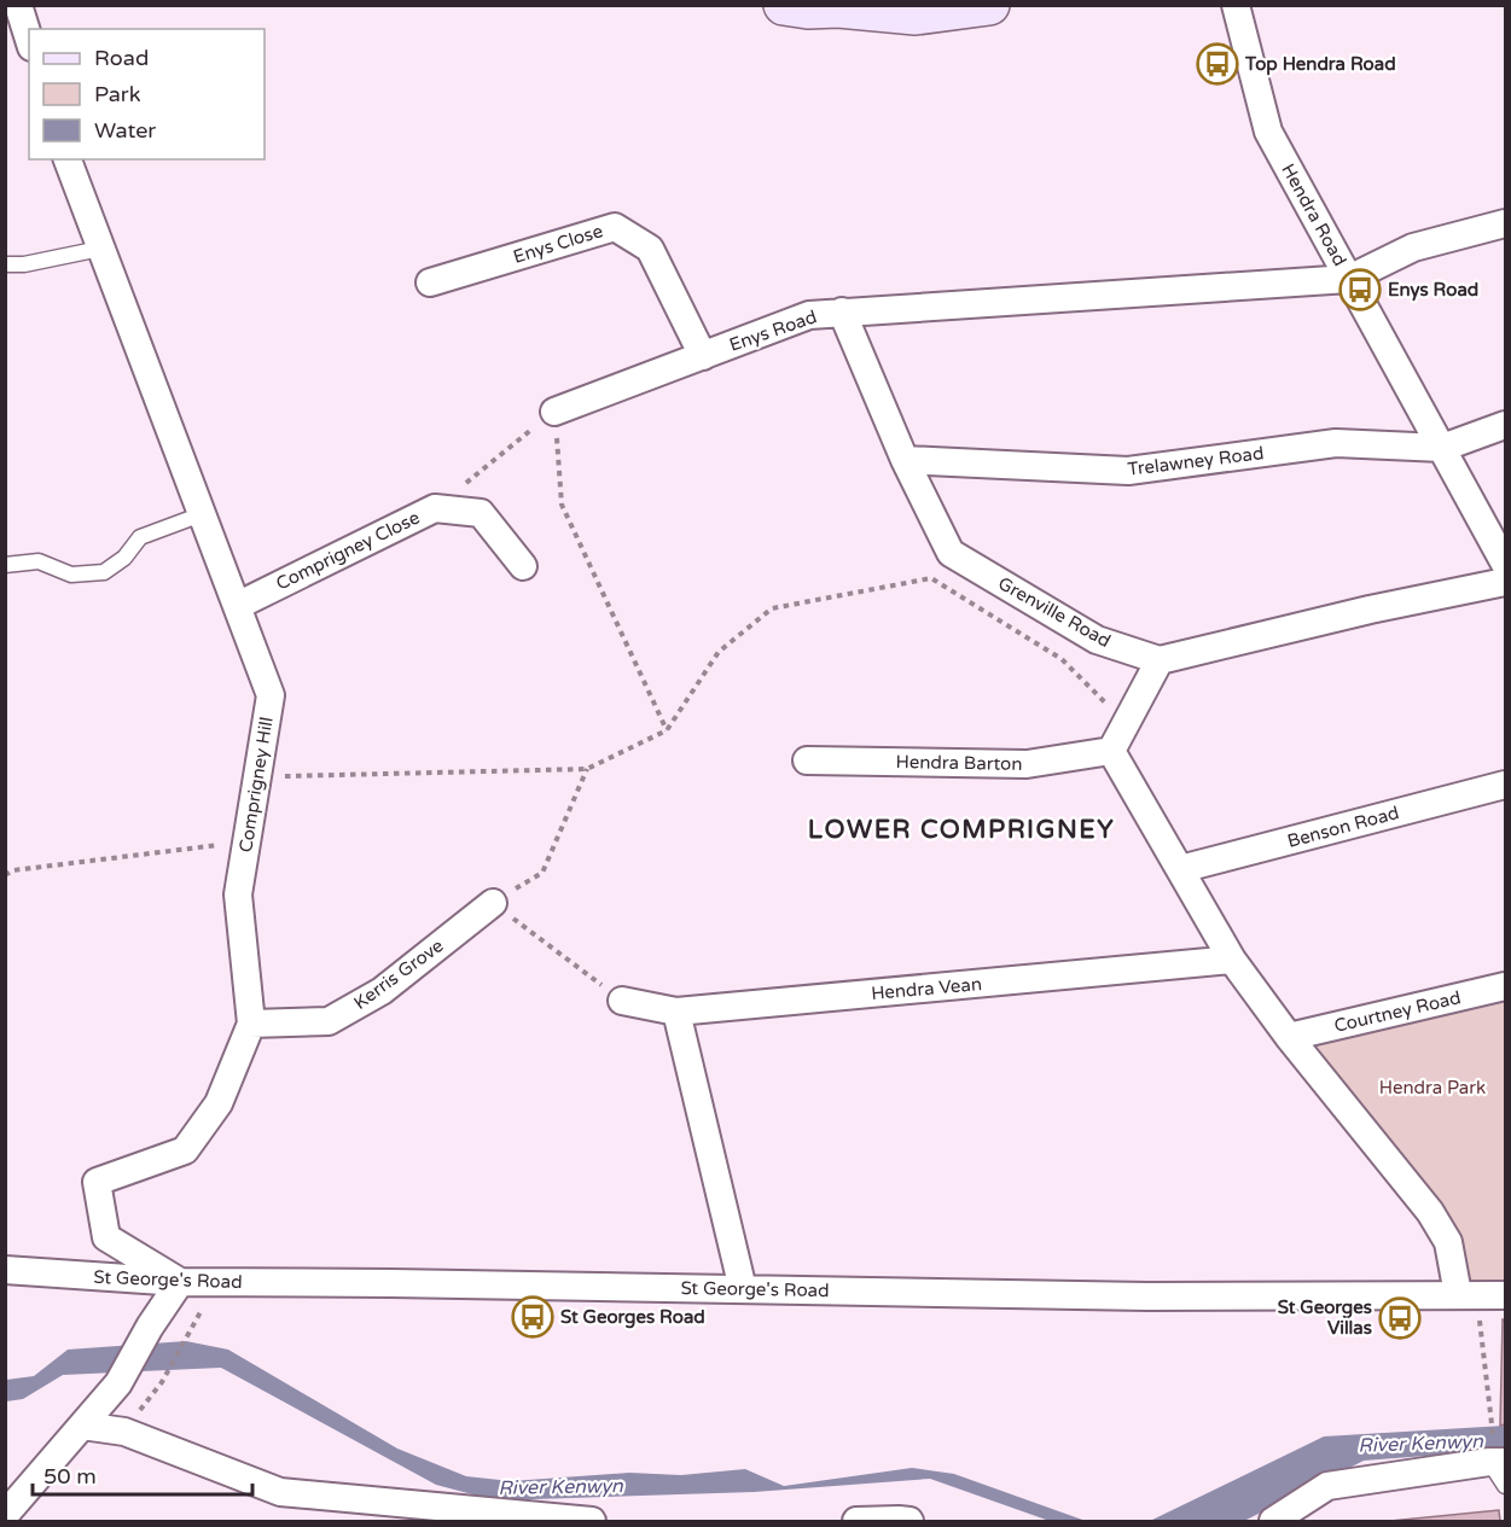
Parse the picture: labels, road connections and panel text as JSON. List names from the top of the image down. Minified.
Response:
{"streets":{"street":["Hendra Road","Enys Close","Enys Road","Trelawney Road","Comprigney Close","Grenville Road","Hendra Barton","Comprigney Hill","Benson Road","Kerris Grove","Hendra Vean","Courtney Road","St George's Road"]},"crossings":[["Hendra Road","Enys Road"],["Hendra Road","Trelawney Road"],["Enys Close","Enys Road"],["Enys Road","Grenville Road"],["Trelawney Road","Grenville Road"],["Comprigney Close","Comprigney Hill"],["Comprigney Hill","Kerris Grove"],["Comprigney Hill","St George's Road"]],"districts":["LOWER COMPRIGNEY"],"water":["River Kenwyn"],"parks":["Hendra Park"],"places":{"bus stop":["Top Hendra Road","Enys Road","St Georges Road","St Georges Villas"]},"legend":["Road","Park","Water"],"scale_bar":"50 m"}
